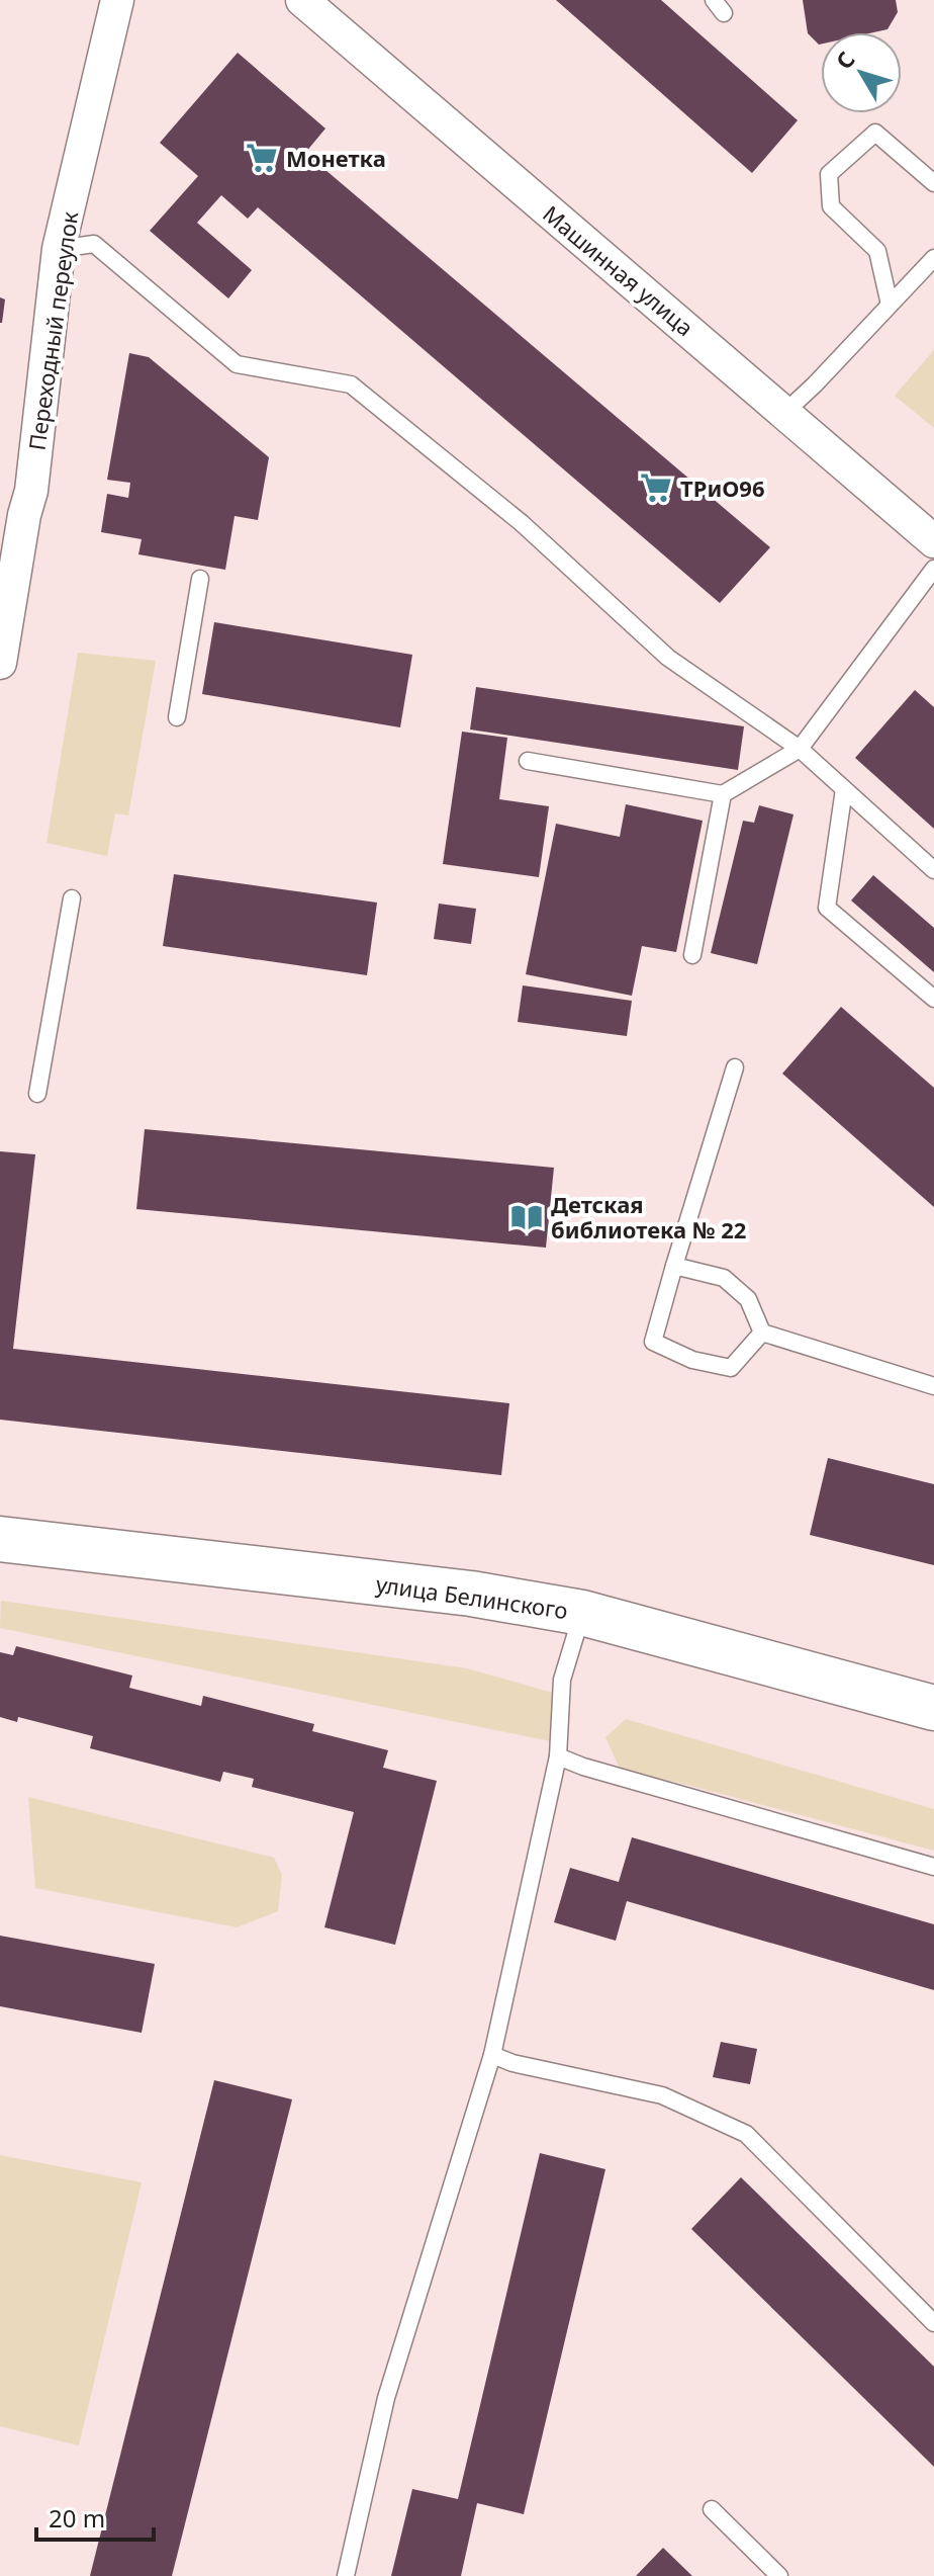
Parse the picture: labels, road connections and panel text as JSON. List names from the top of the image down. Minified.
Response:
{"streets":{"main road":["улица Белинского"],"street":["Машинная улица","Переходный переулок"]},"places":{"supermarket":["Монетка","ТРиО96"],"library":["Детская библиотека № 22"]},"scale_bar":"20 m","north":"top left"}
